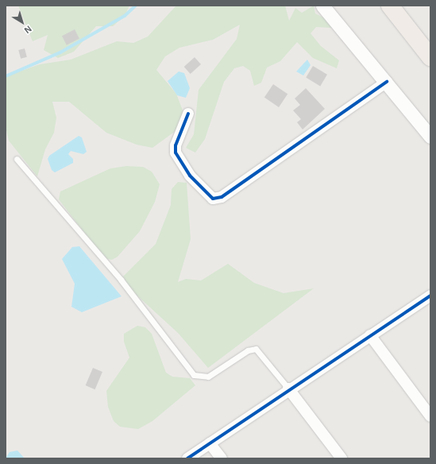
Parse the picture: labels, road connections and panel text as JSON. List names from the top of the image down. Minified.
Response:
{"north":"bottom right"}
